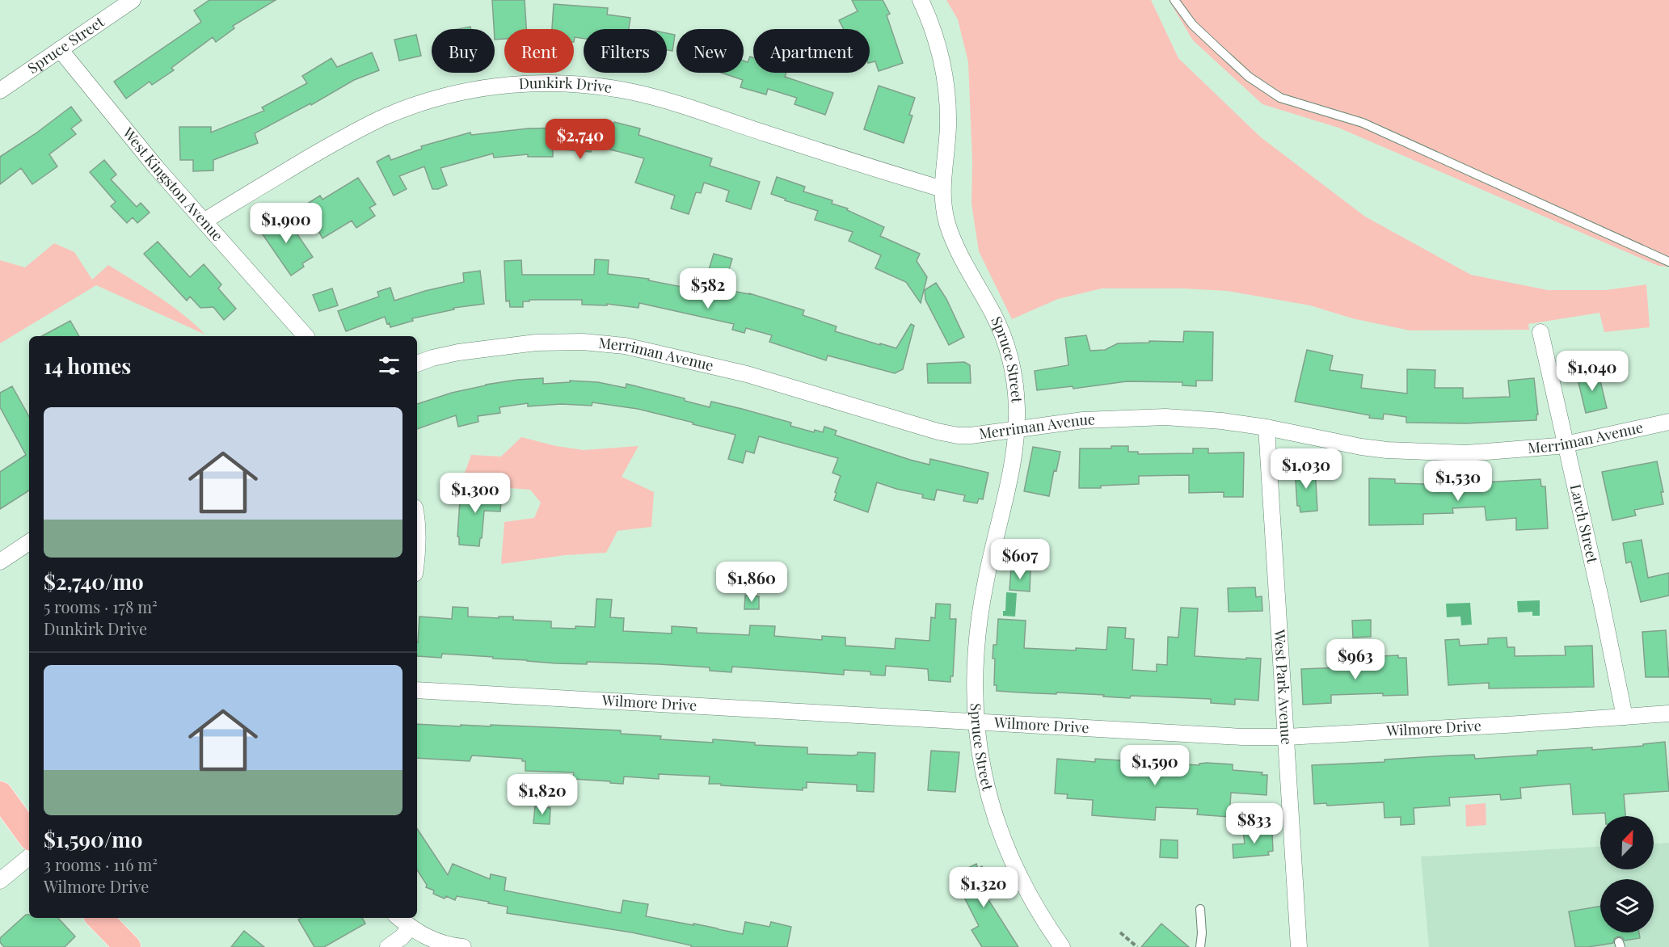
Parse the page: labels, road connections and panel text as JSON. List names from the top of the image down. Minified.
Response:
{"streets":{"street":["Spruce Street","Dunkirk Drive","West Kingston Avenue","Merriman Avenue","Larch Street","West Park Avenue","Wilmore Drive"]},"crossings":[["Spruce Street","Dunkirk Drive"],["Spruce Street","West Kingston Avenue"],["Spruce Street","Merriman Avenue"],["Spruce Street","Wilmore Drive"],["Dunkirk Drive","West Kingston Avenue"],["Merriman Avenue","Larch Street"],["Merriman Avenue","West Park Avenue"],["Larch Street","Wilmore Drive"],["West Park Avenue","Wilmore Drive"]],"north":"top right","page":{"chip":["Buy","Rent","Filters","New","Apartment"],"price":["$2,740","$1,900","$582","$1,040","$1,030","$1,530","$1,300","$607","$1,860","$963","$1,590","$1,820","$833","$1,320"],"heading":"14 homes","list":[{"name":"$2,740/mo","note":"5 rooms · 178 m² · Dunkirk Drive"},{"name":"$1,590/mo","note":"3 rooms · 116 m² · Wilmore Drive"}]}}
